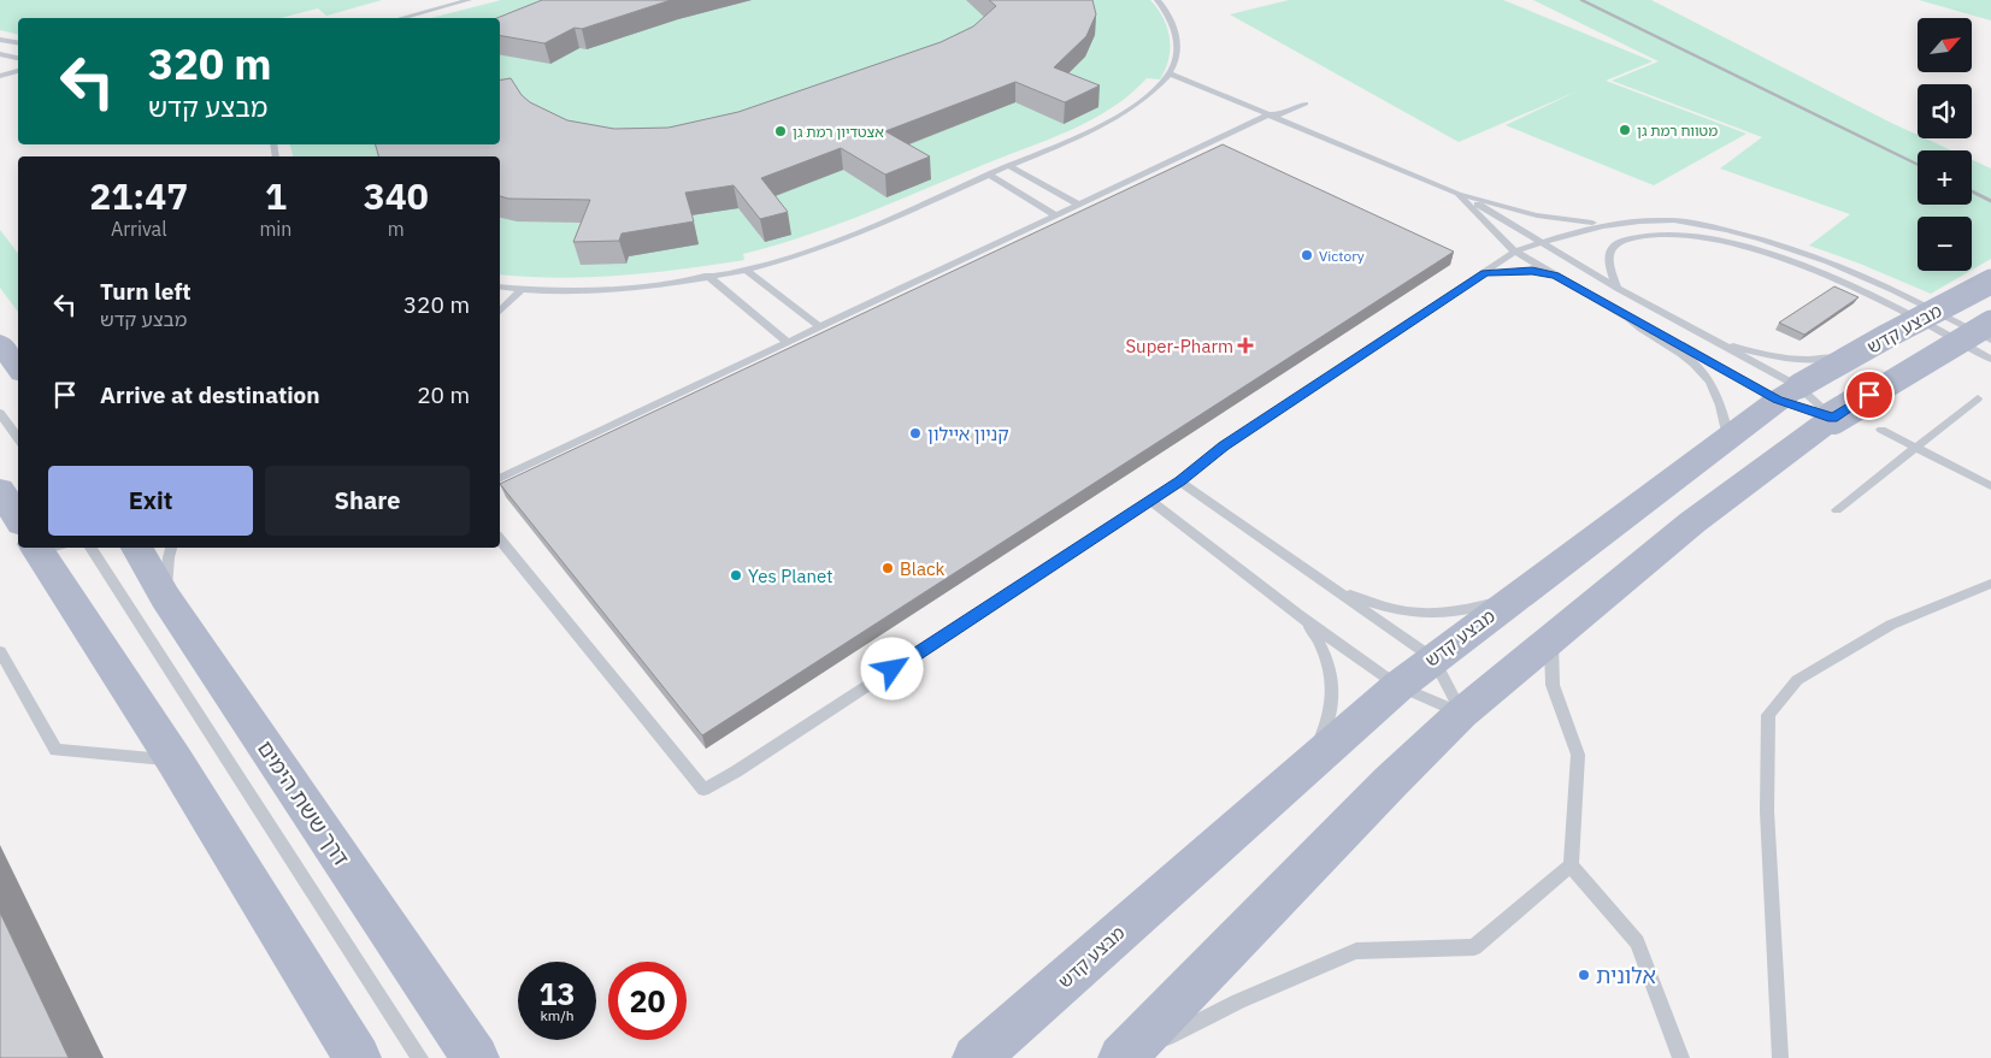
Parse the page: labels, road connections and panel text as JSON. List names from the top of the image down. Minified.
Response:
{"streets":{"main road":["מבצע קדש","דרך ששת הימים"]},"places":{"other":["מטווח רמת גן","אצטדיון רמת גן","Victory","קניון איילון","Black","Yes Planet","אלונית"],"health":["Super-Pharm"]},"north":"top right","page":{"map_buttons":["+","−"],"turn":["320 m","מבצע קדש"],"eta":["21:47","Arrival","1","min","340","m"],"list":[{"name":"Turn left","note":"מבצע קדש","value":"320 m"},{"name":"Arrive at destination","value":"20 m"}],"buttons":["Exit","Share"],"speed":"13 km/h","limit":"20"}}
